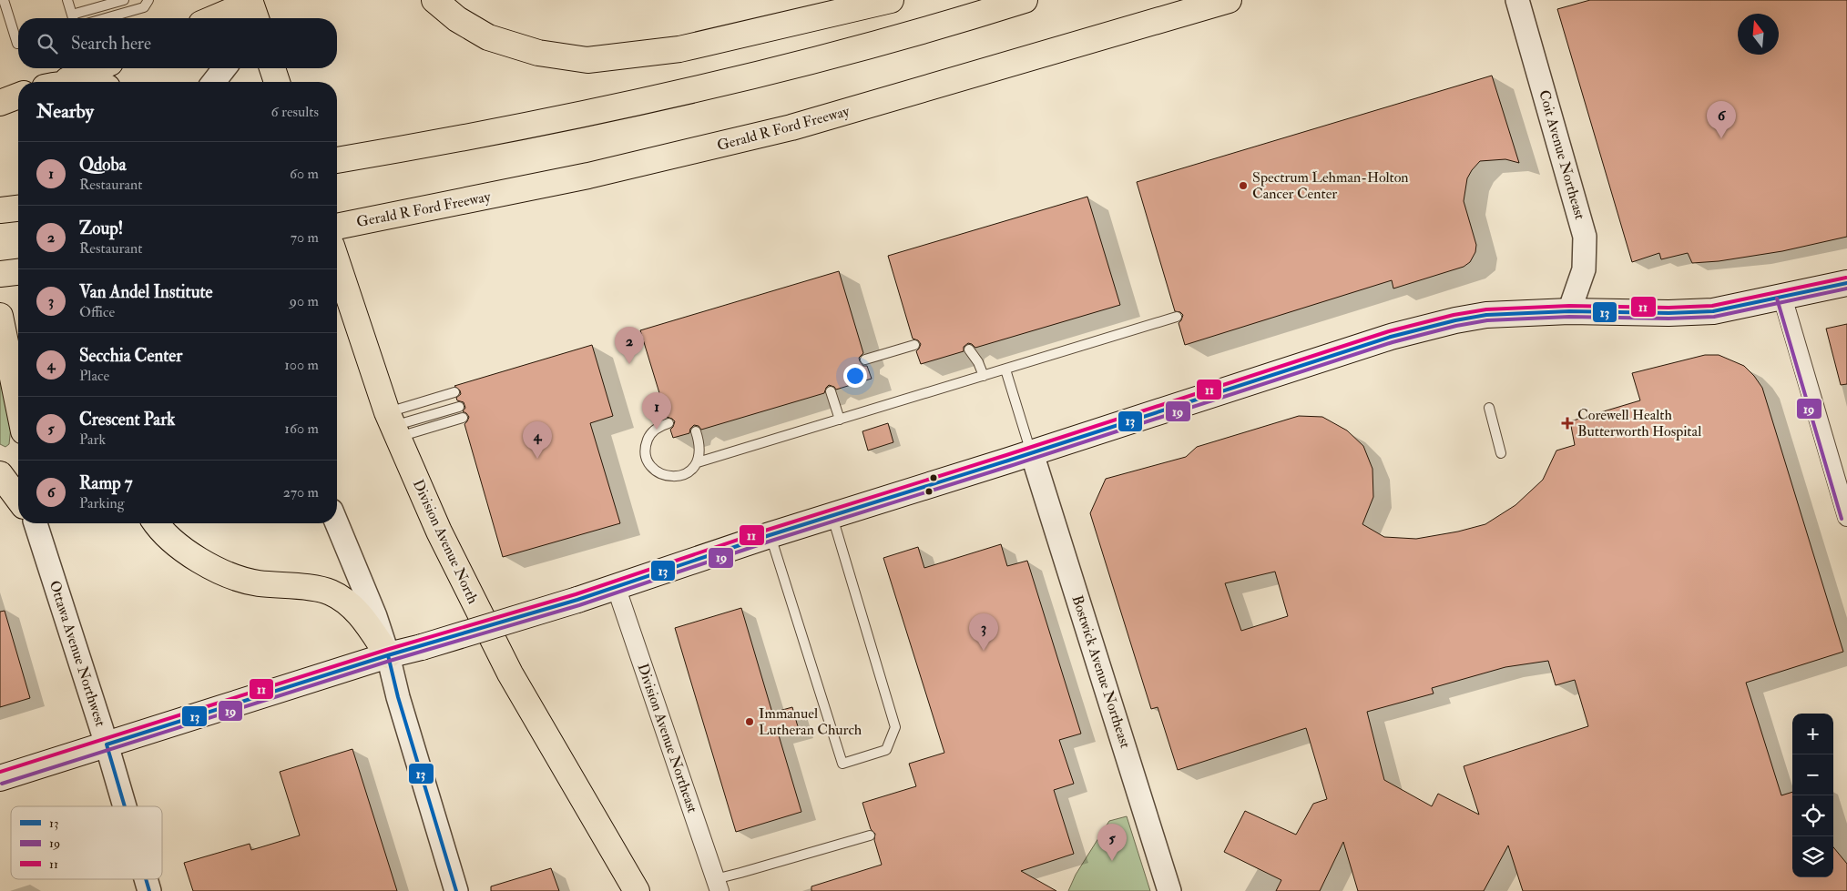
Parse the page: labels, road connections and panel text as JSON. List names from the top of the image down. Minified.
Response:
{"streets":{"main road":["Gerald R Ford Freeway","Division Avenue North"],"street":["Coit Avenue Northeast","Ottawa Avenue Northwest","Bostwick Avenue Northeast","Division Avenue Northeast"]},"places":{"other":["Spectrum Lehman-Holton Cancer Center","Immanuel Lutheran Church"],"health":["Corewell Health Butterworth Hospital"]},"lines":["transit line 11","transit line 13","transit line 19"],"legend":["13","19","11"],"north":"top","page":{"search":"Search here","heading":["Nearby","6 results"],"pins":["6","2","1","4","3","5"],"list":[{"mark":"1","name":"Qdoba","note":"Restaurant","value":"60 m"},{"mark":"2","name":"Zoup!","note":"Restaurant","value":"70 m"},{"mark":"3","name":"Van Andel Institute","note":"Office","value":"90 m"},{"mark":"4","name":"Secchia Center","note":"Place","value":"100 m"},{"mark":"5","name":"Crescent Park","note":"Park","value":"160 m"},{"mark":"6","name":"Ramp 7","note":"Parking","value":"270 m"}],"map_buttons":["+","−"]}}
